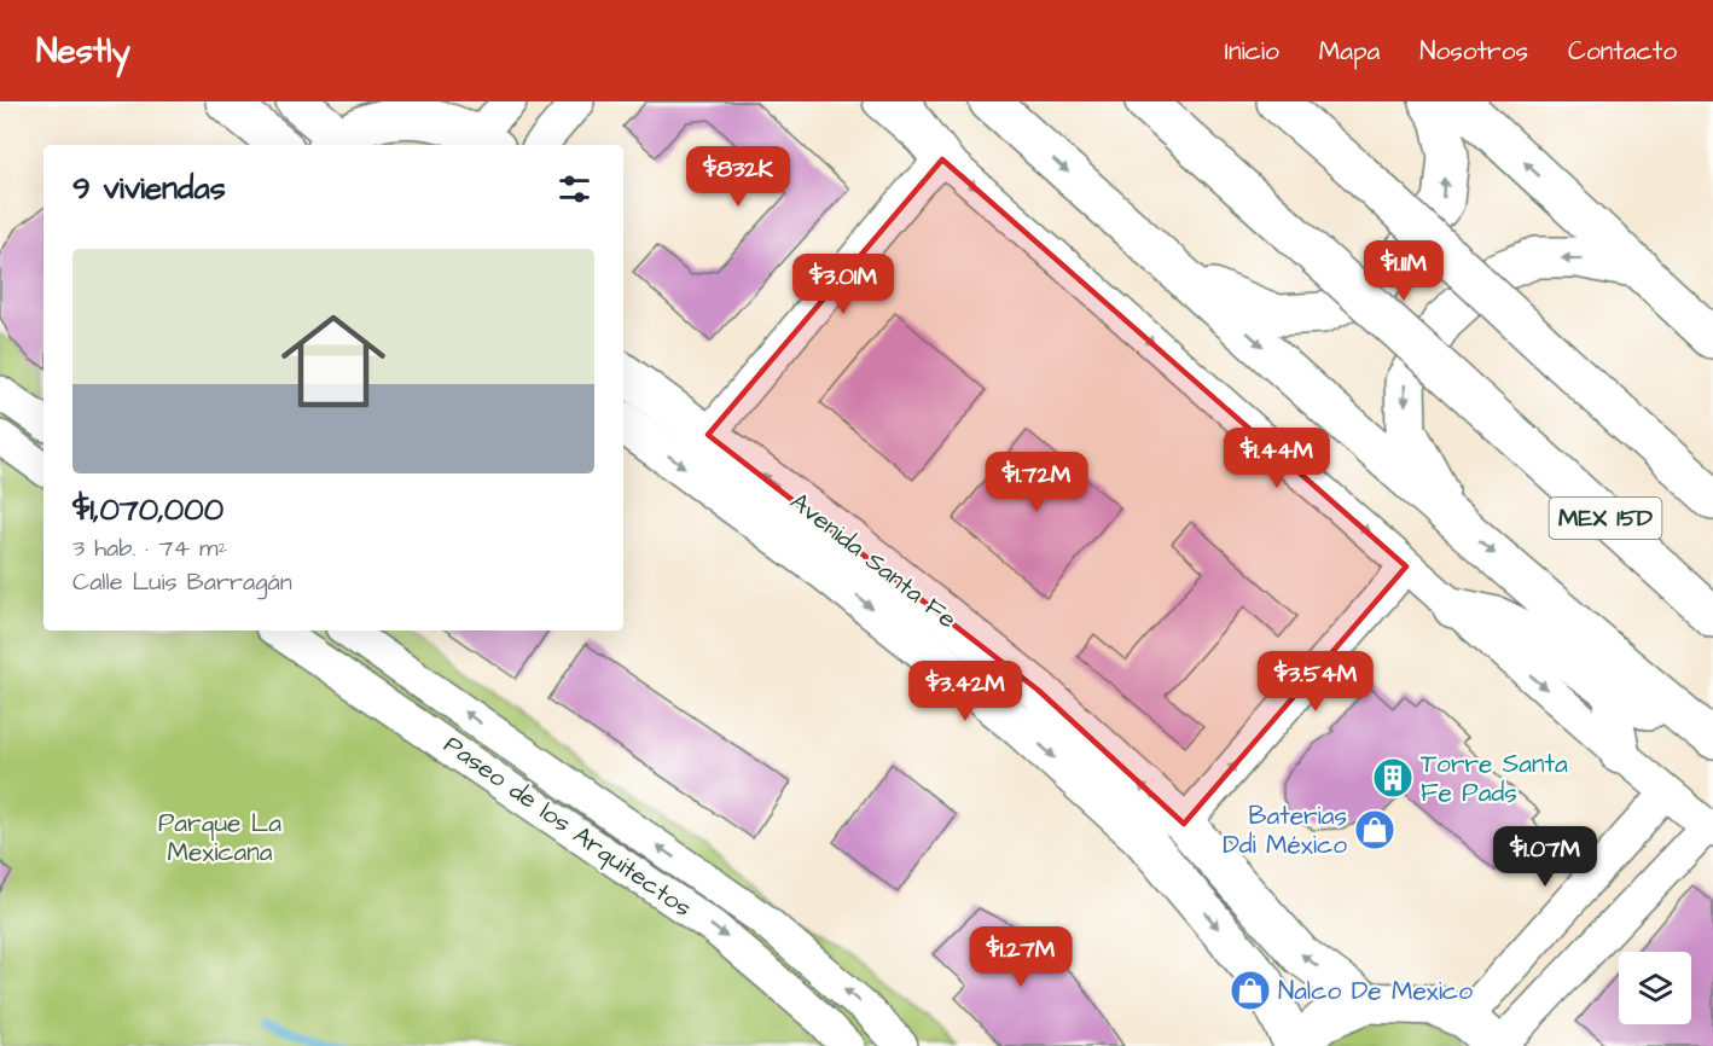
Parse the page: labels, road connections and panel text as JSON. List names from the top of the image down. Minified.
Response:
{"streets":{"main road":["MEX 15D","Avenida Santa Fe"],"street":["Paseo de los Arquitectos"]},"parks":["Parque La Mexicana"],"places":{"building":["Torre Santa Fe Pads"],"shop":["Baterias Ddi México","Nalco De Mexico"]},"page":{"header":"Nestly","nav":["Inicio","Mapa","Nosotros","Contacto"],"heading":"9 viviendas","price":["$832K","$1.11M","$3.01M","$1.44M","$1.72M","$3.54M","$3.42M","$1.07M","$1.27M"],"list":[{"name":"$1,070,000","note":"3 hab. · 74 m² · Calle Luis Barragán"}]}}
